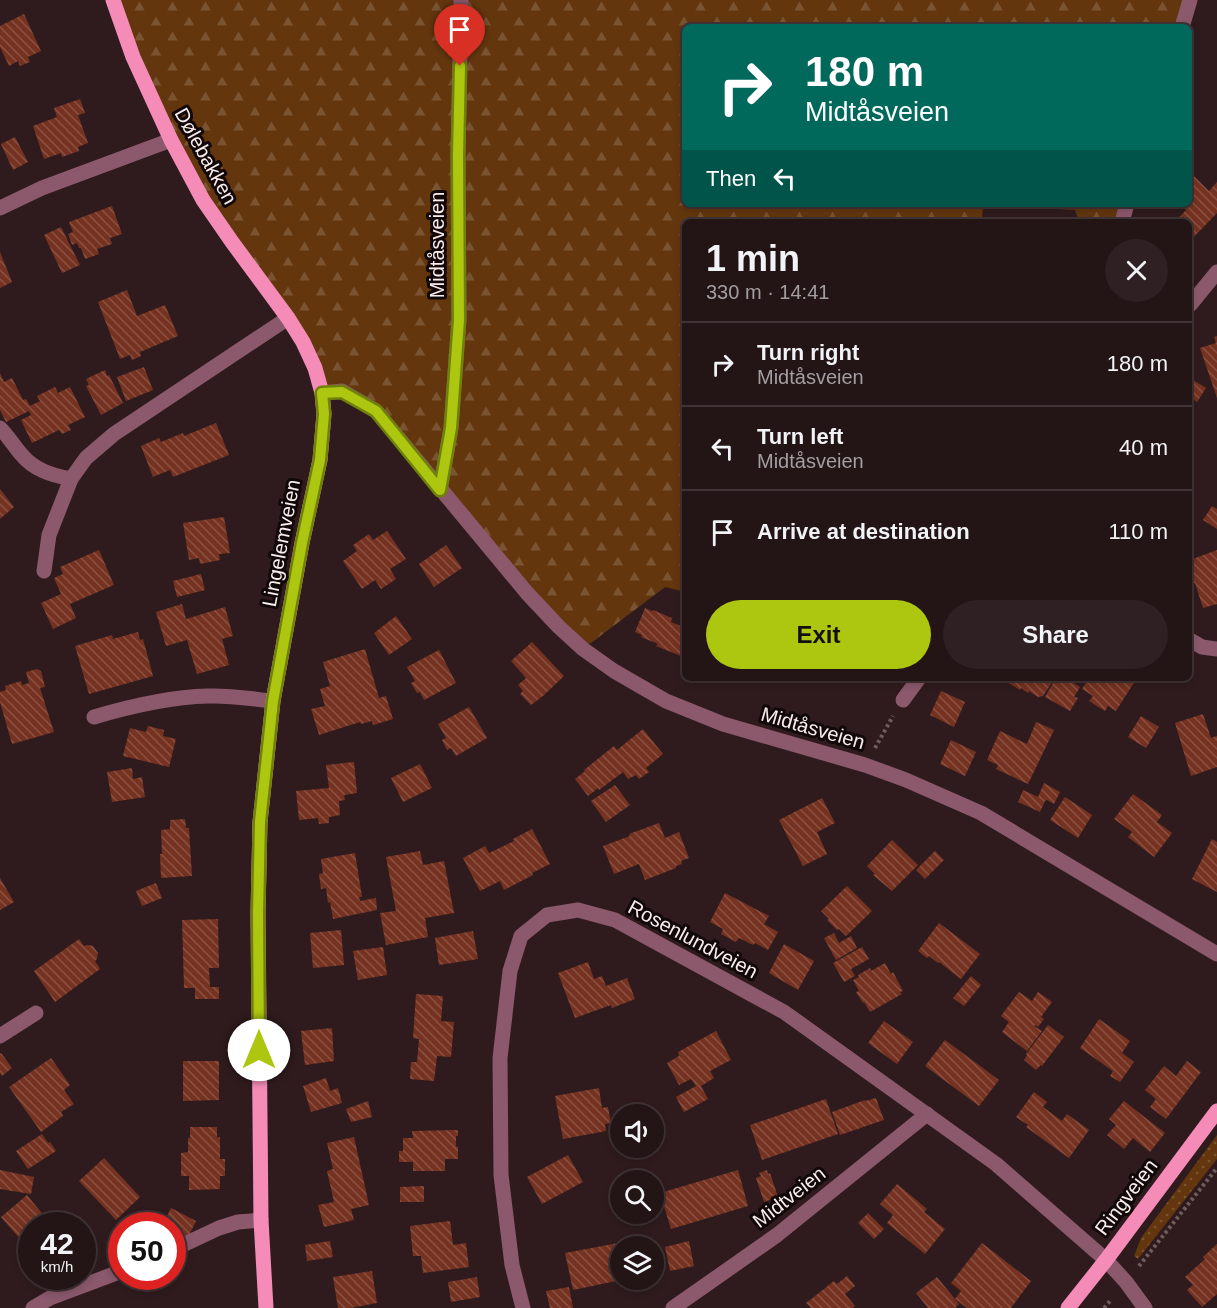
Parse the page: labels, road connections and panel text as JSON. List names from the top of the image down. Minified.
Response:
{"streets":{"main road":["Dølebakken","Lingelemveien","Ringveien"],"street":["Midtåsveien","Rosenlundveien","Midtveien"]},"crossings":[["Dølebakken","Midtåsveien"],["Dølebakken","Lingelemveien"],["Midtåsveien","Lingelemveien"],["Rosenlundveien","Midtveien"],["Rosenlundveien","Ringveien"]],"page":{"turn":["180 m","Midtåsveien"],"then":"Then","heading":["1 min","330 m · 14:41"],"list":[{"name":"Turn right","note":"Midtåsveien","value":"180 m"},{"name":"Turn left","note":"Midtåsveien","value":"40 m"},{"name":"Arrive at destination","value":"110 m"}],"buttons":["Exit","Share"],"speed":"42 km/h","limit":"50"}}
